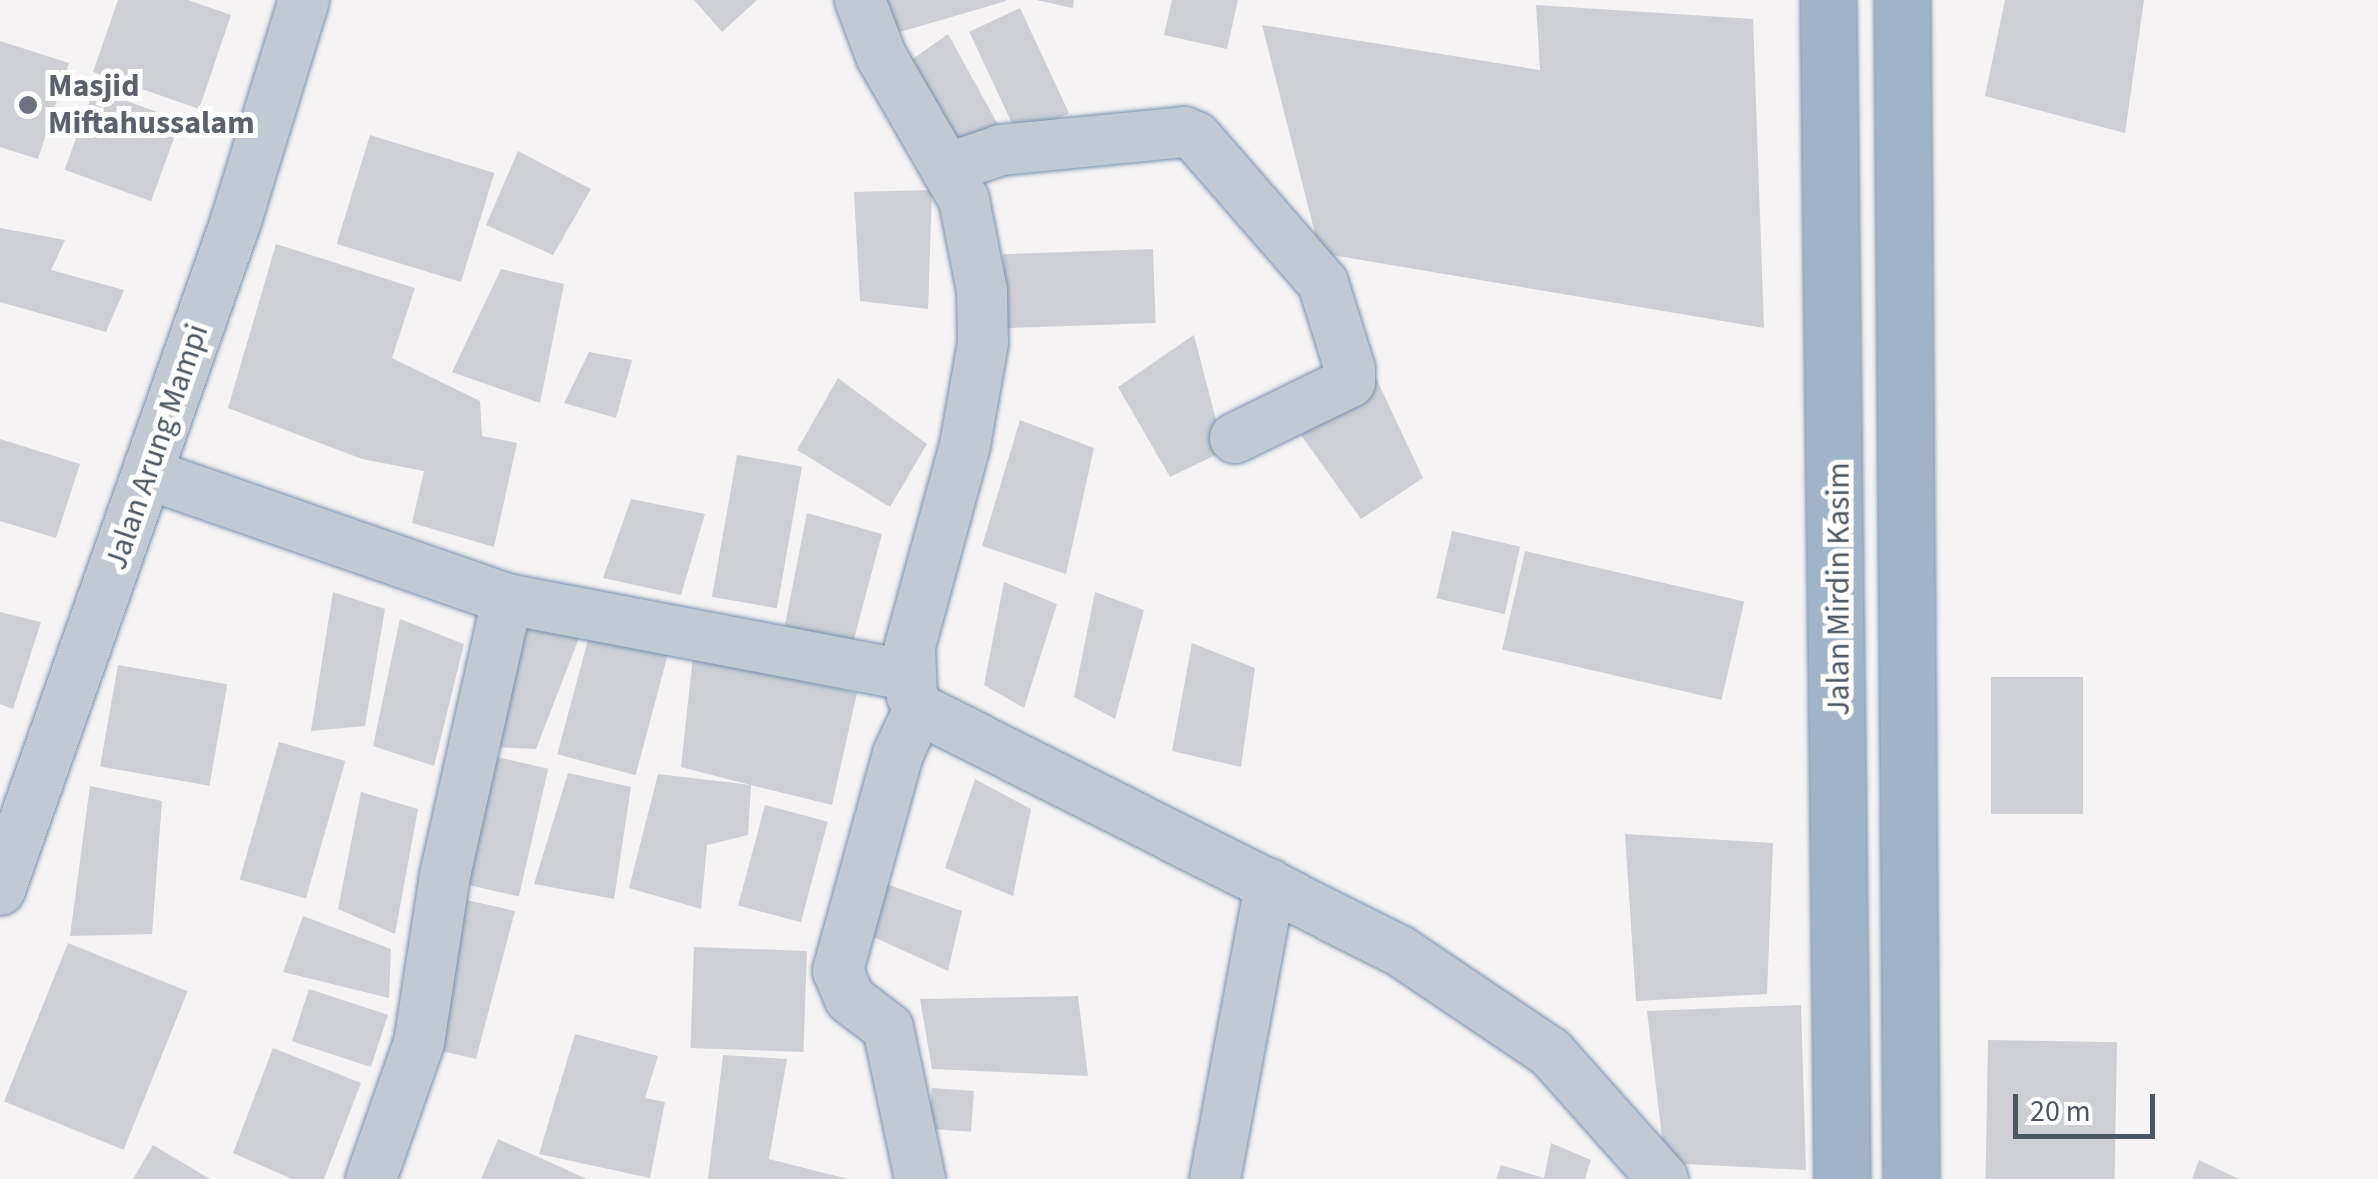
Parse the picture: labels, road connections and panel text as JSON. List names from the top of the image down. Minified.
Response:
{"streets":{"highway":["Jalan Mirdin Kasim"],"street":["Jalan Arung Mampi"]},"places":["Masjid Miftahussalam"],"scale_bar":"20 m"}
